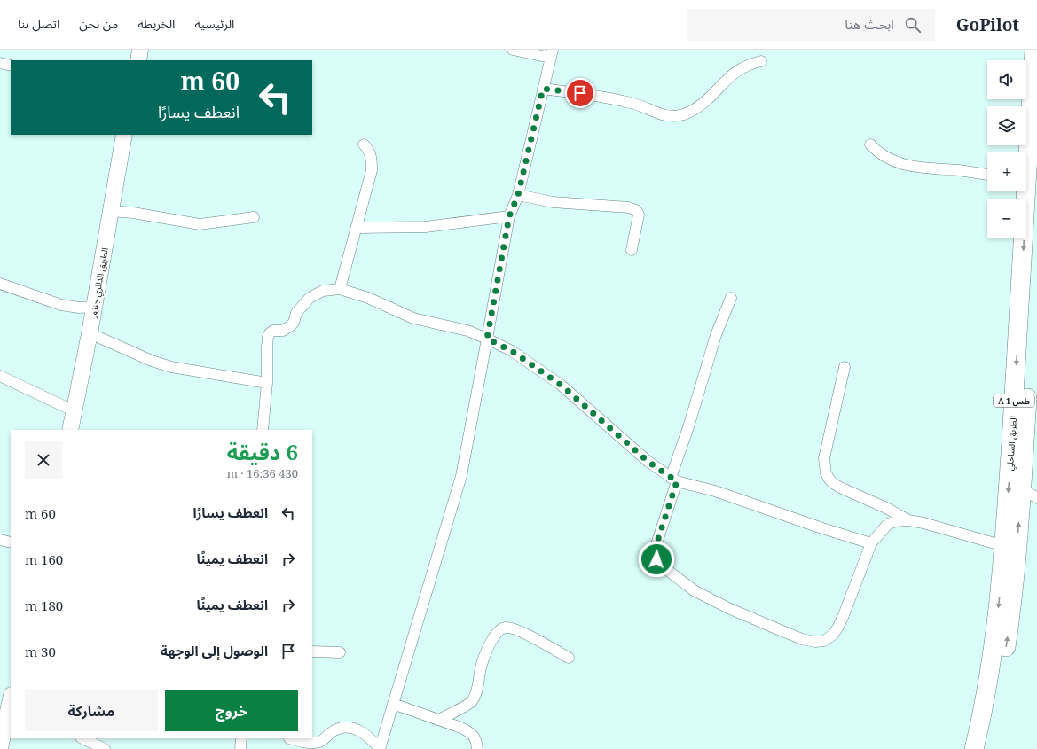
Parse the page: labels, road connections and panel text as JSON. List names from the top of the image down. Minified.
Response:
{"streets":{"highway":["A 1 طس","الطريق الساحلي"],"main road":["الطريق الدائري جنزور"]},"page":{"header":"GoPilot","search":"ابحث هنا","nav":["الرئيسية","الخريطة","من نحن","اتصل بنا"],"map_buttons":["+","−"],"turn":["60 m","انعطف يسارًا"],"heading":["6 دقيقة","430 m · 16:36"],"list":[{"name":"انعطف يسارًا","value":"60 m"},{"name":"انعطف يمينًا","value":"160 m"},{"name":"انعطف يمينًا","value":"180 m"},{"name":"الوصول إلى الوجهة","value":"30 m"}],"buttons":["خروج","مشاركة"]}}
